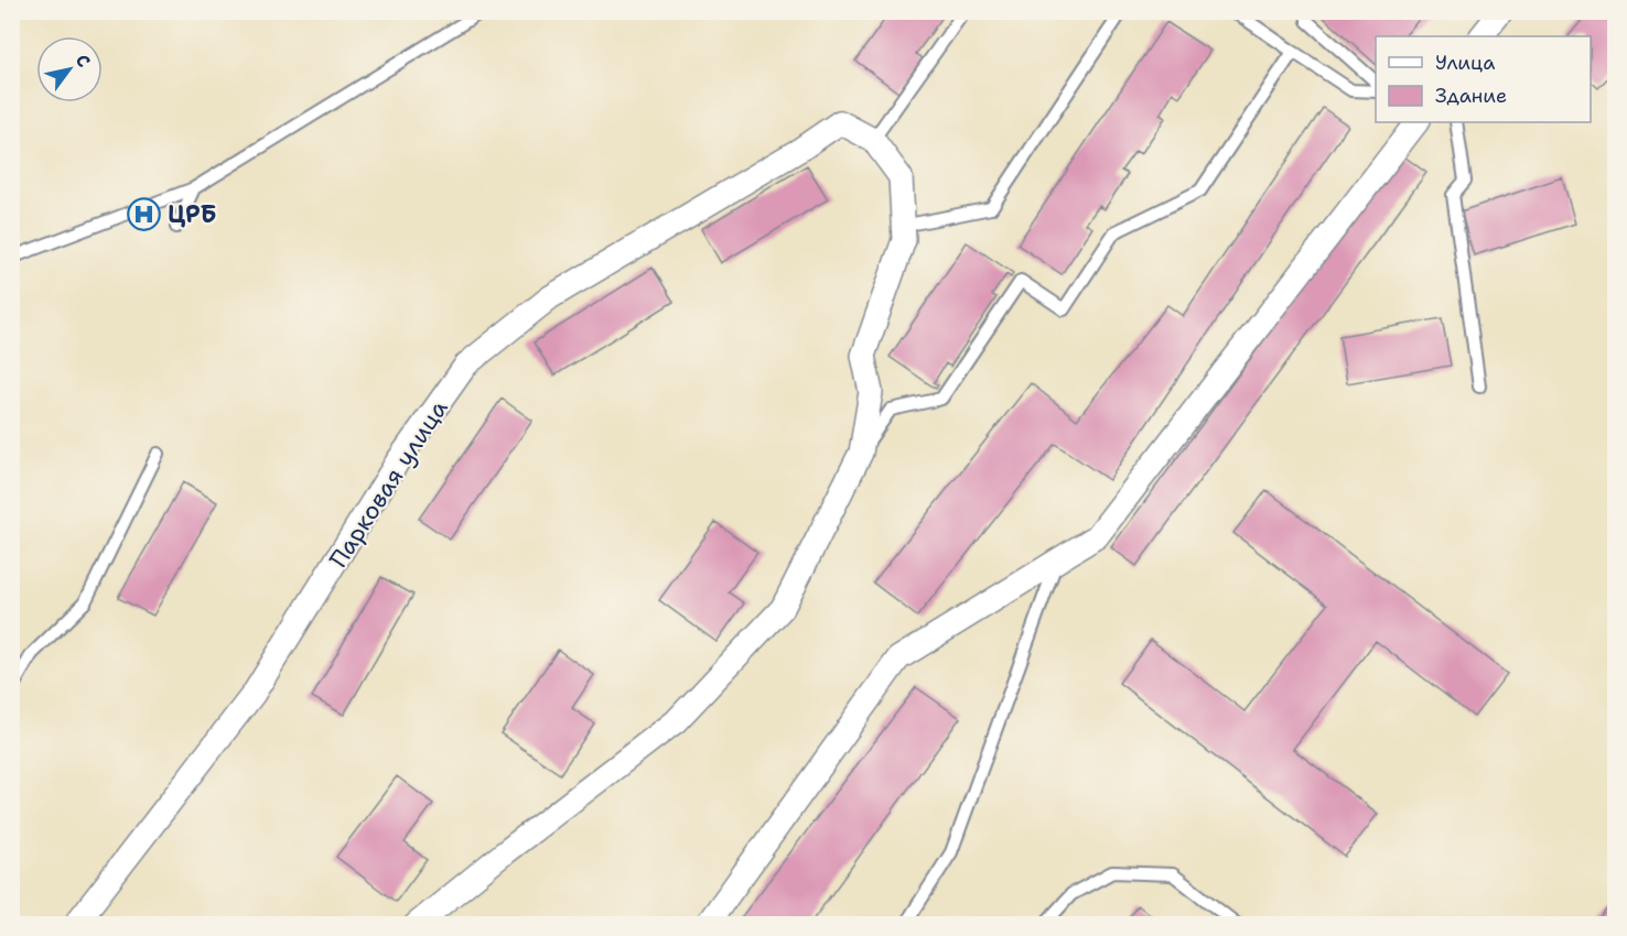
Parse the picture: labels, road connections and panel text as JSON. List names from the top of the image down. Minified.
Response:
{"streets":{"street":["Парковая улица"]},"places":{"hospital":["ЦРБ"]},"legend":["Улица","Здание"],"north":"top right"}
